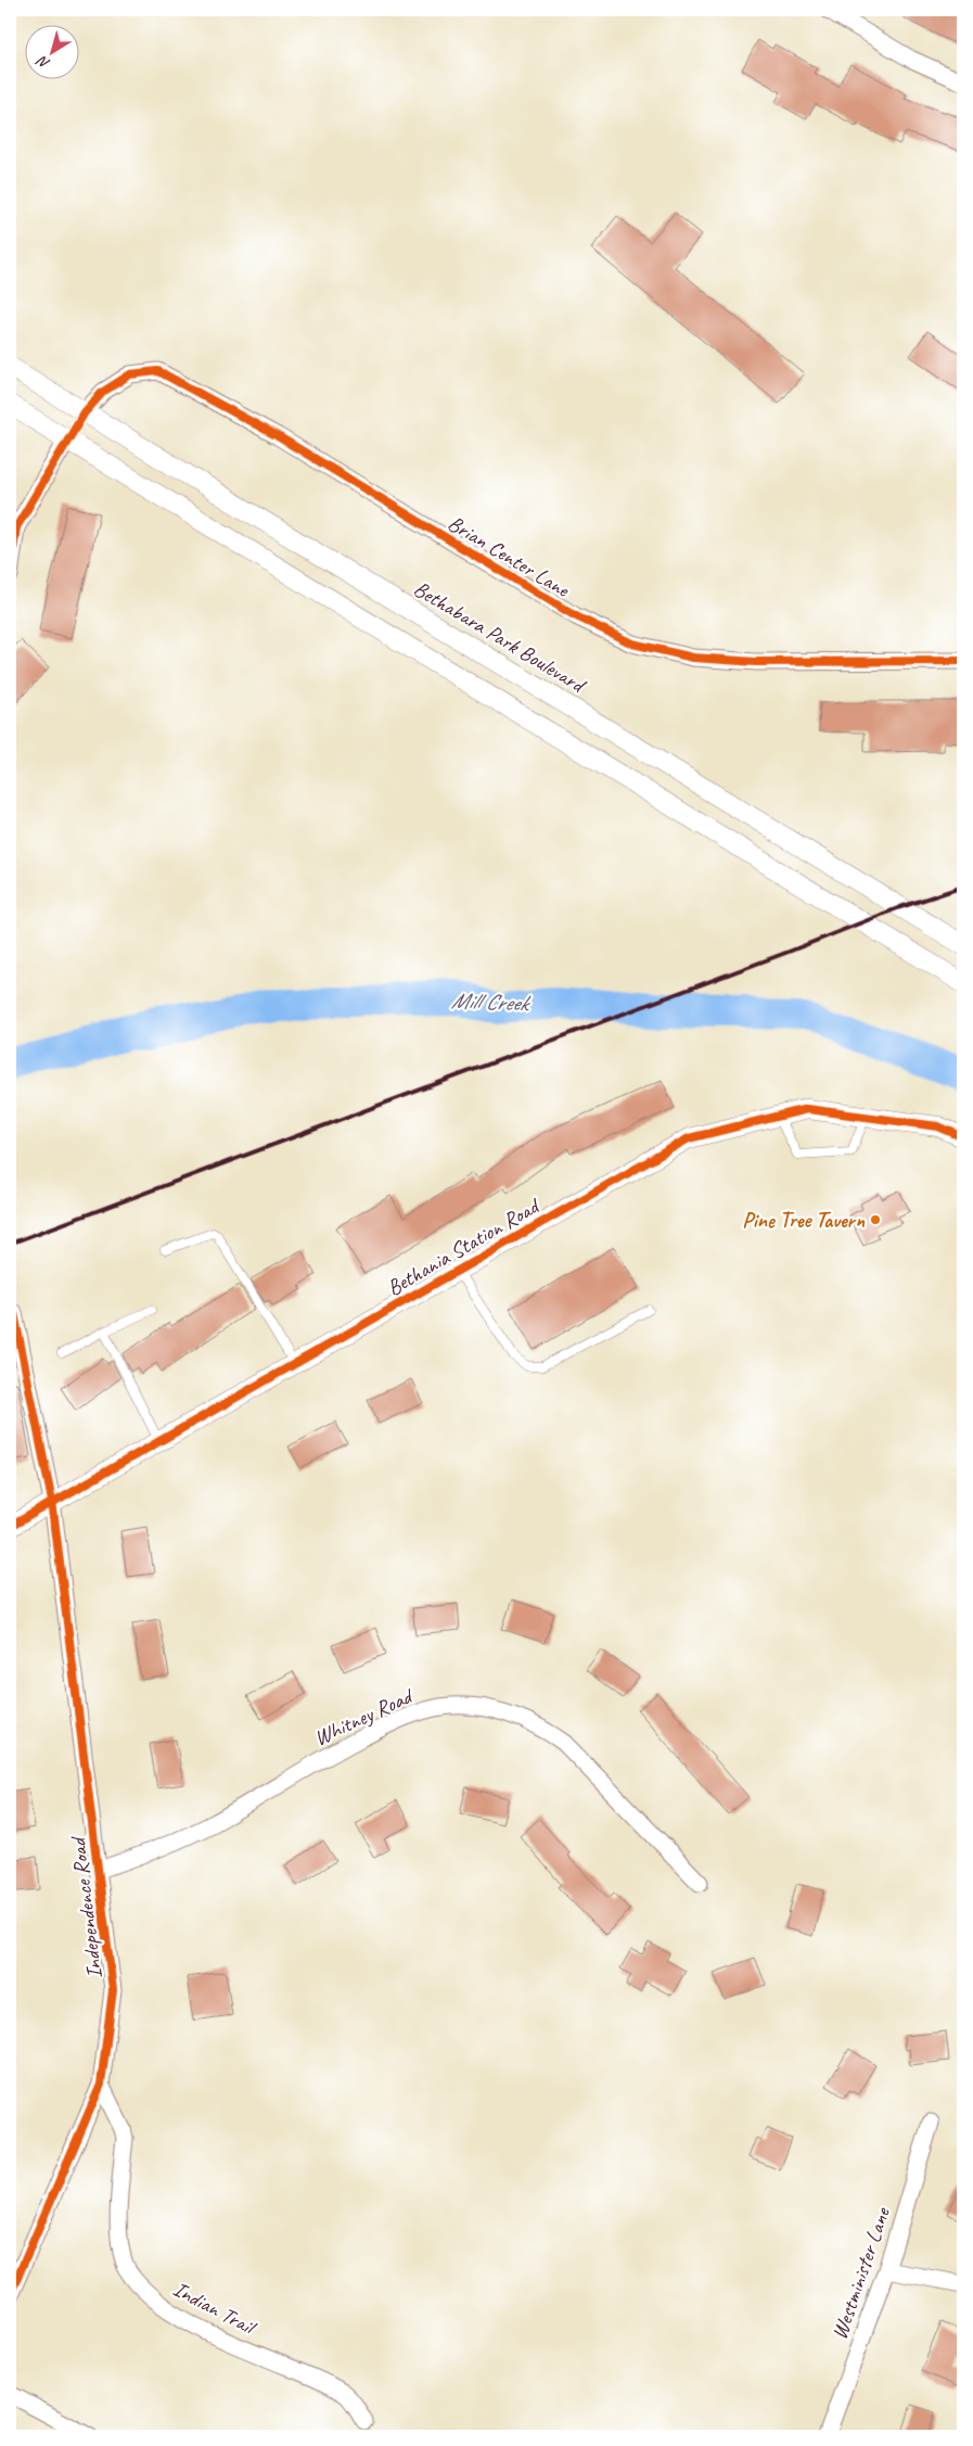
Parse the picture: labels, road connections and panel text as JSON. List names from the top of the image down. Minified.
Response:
{"streets":{"street":["Brian Center Lane","Bethabara Park Boulevard","Bethania Station Road","Whitney Road","Independence Road","Westminister Lane","Indian Trail"]},"crossings":[["Brian Center Lane","Bethabara Park Boulevard"],["Bethania Station Road","Independence Road"],["Whitney Road","Independence Road"],["Independence Road","Indian Trail"]],"water":["Mill Creek"],"places":["Pine Tree Tavern"],"north":"bottom left"}
